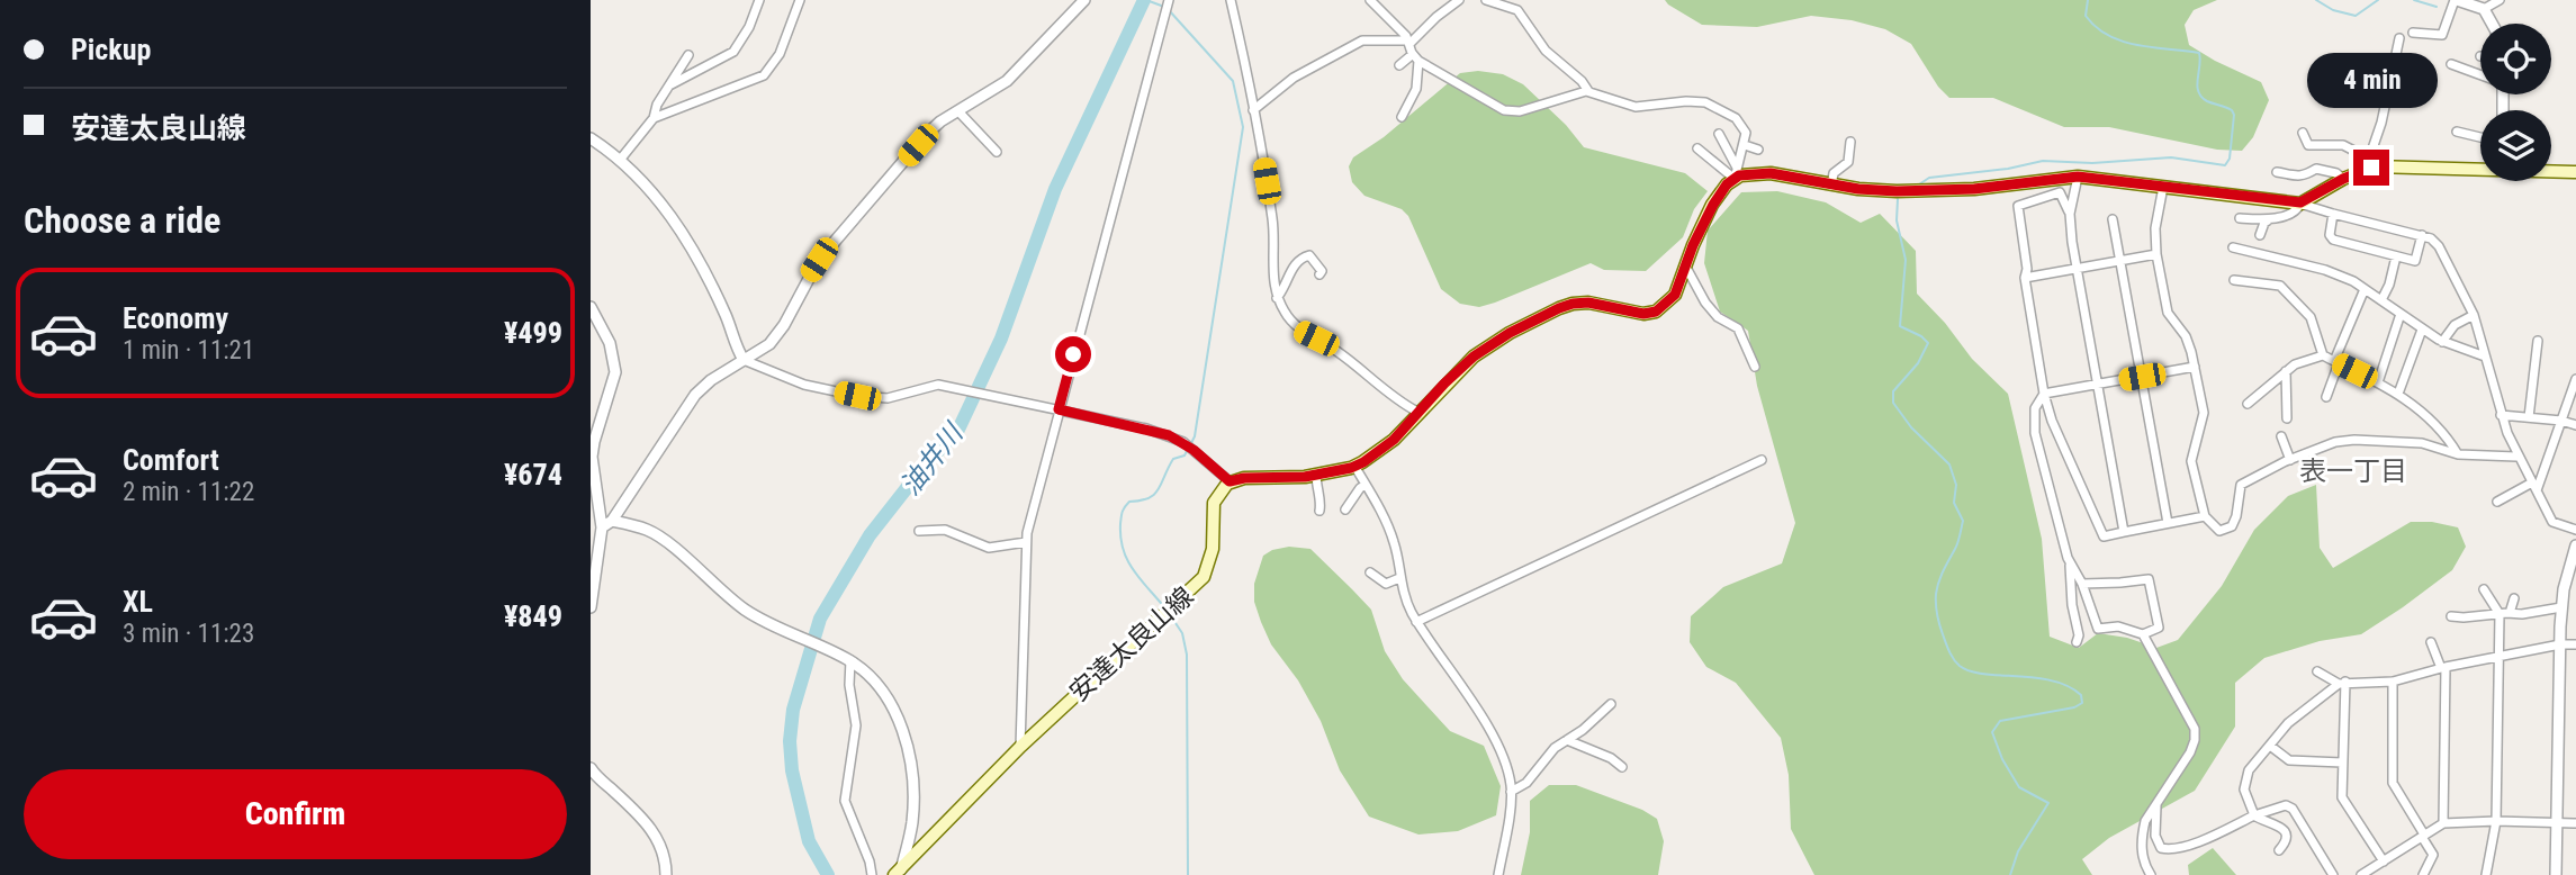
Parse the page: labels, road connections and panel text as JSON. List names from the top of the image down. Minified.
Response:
{"streets":{"main road":["安達太良山線"]},"districts":["表一丁目"],"water":["油井川"],"page":{"banner":["Pickup","安達太良山線"],"bubble":"4 min","heading":"Choose a ride","list":[{"name":"Economy","note":"1 min · 11:21","value":"¥499"},{"name":"Comfort","note":"2 min · 11:22","value":"¥674"},{"name":"XL","note":"3 min · 11:23","value":"¥849"}],"buttons":"Confirm"}}
